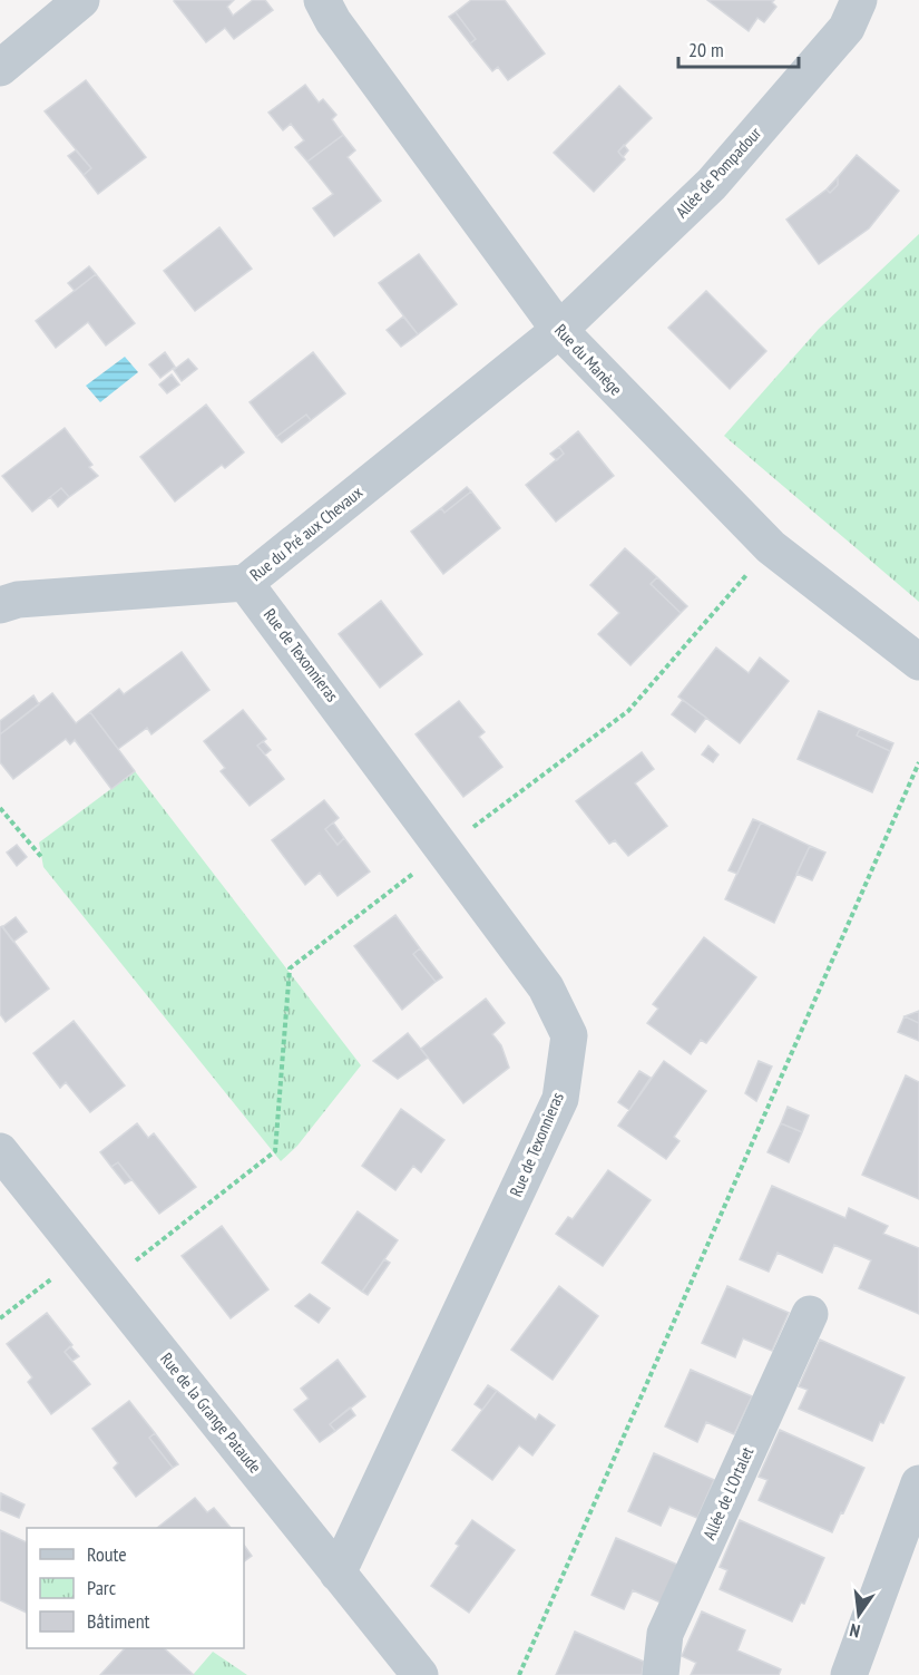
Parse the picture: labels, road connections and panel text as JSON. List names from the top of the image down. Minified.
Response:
{"streets":{"street":["Allée de Pompadour","Rue du Manège","Rue du Pré aux Chevaux","Rue de Texonnieras","Rue de la Grange Pataude","Allée de L'Ortalet"]},"crossings":[["Allée de Pompadour","Rue du Manège"],["Allée de Pompadour","Rue du Pré aux Chevaux"],["Rue du Manège","Rue du Pré aux Chevaux"],["Rue du Pré aux Chevaux","Rue de Texonnieras"],["Rue de Texonnieras","Rue de la Grange Pataude"]],"legend":["Route","Parc","Bâtiment"],"scale_bar":"20 m","north":"bottom"}
